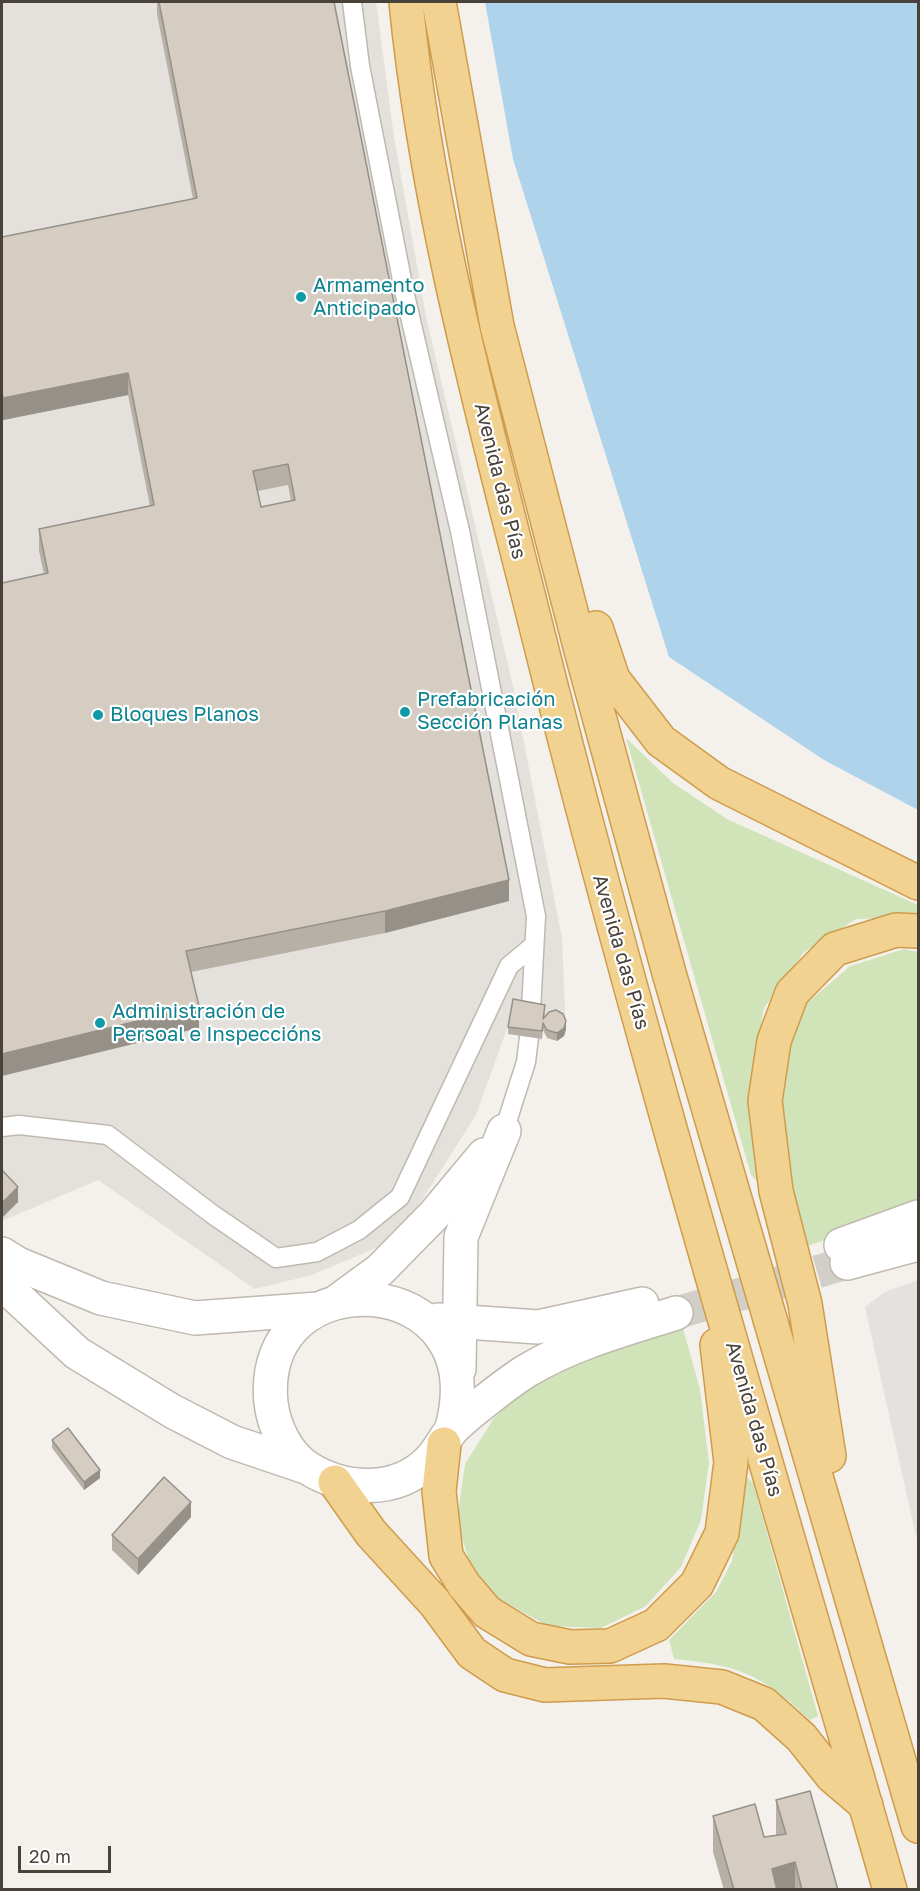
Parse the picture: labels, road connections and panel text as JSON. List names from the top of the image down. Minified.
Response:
{"streets":{"highway":["Avenida das Pías"]},"places":["Armamento Anticipado","Prefabricación Sección Planas","Bloques Planos","Administración de Persoal e Inspeccións"],"scale_bar":"20 m"}
